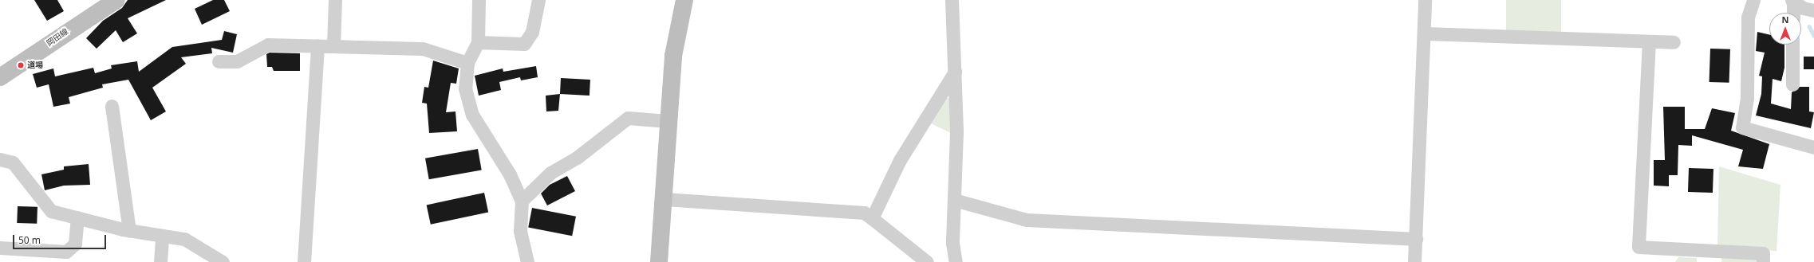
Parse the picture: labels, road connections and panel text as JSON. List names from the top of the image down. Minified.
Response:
{"streets":{"street":["岡田線"]},"places":["道場"],"scale_bar":"50 m","north":"top"}
